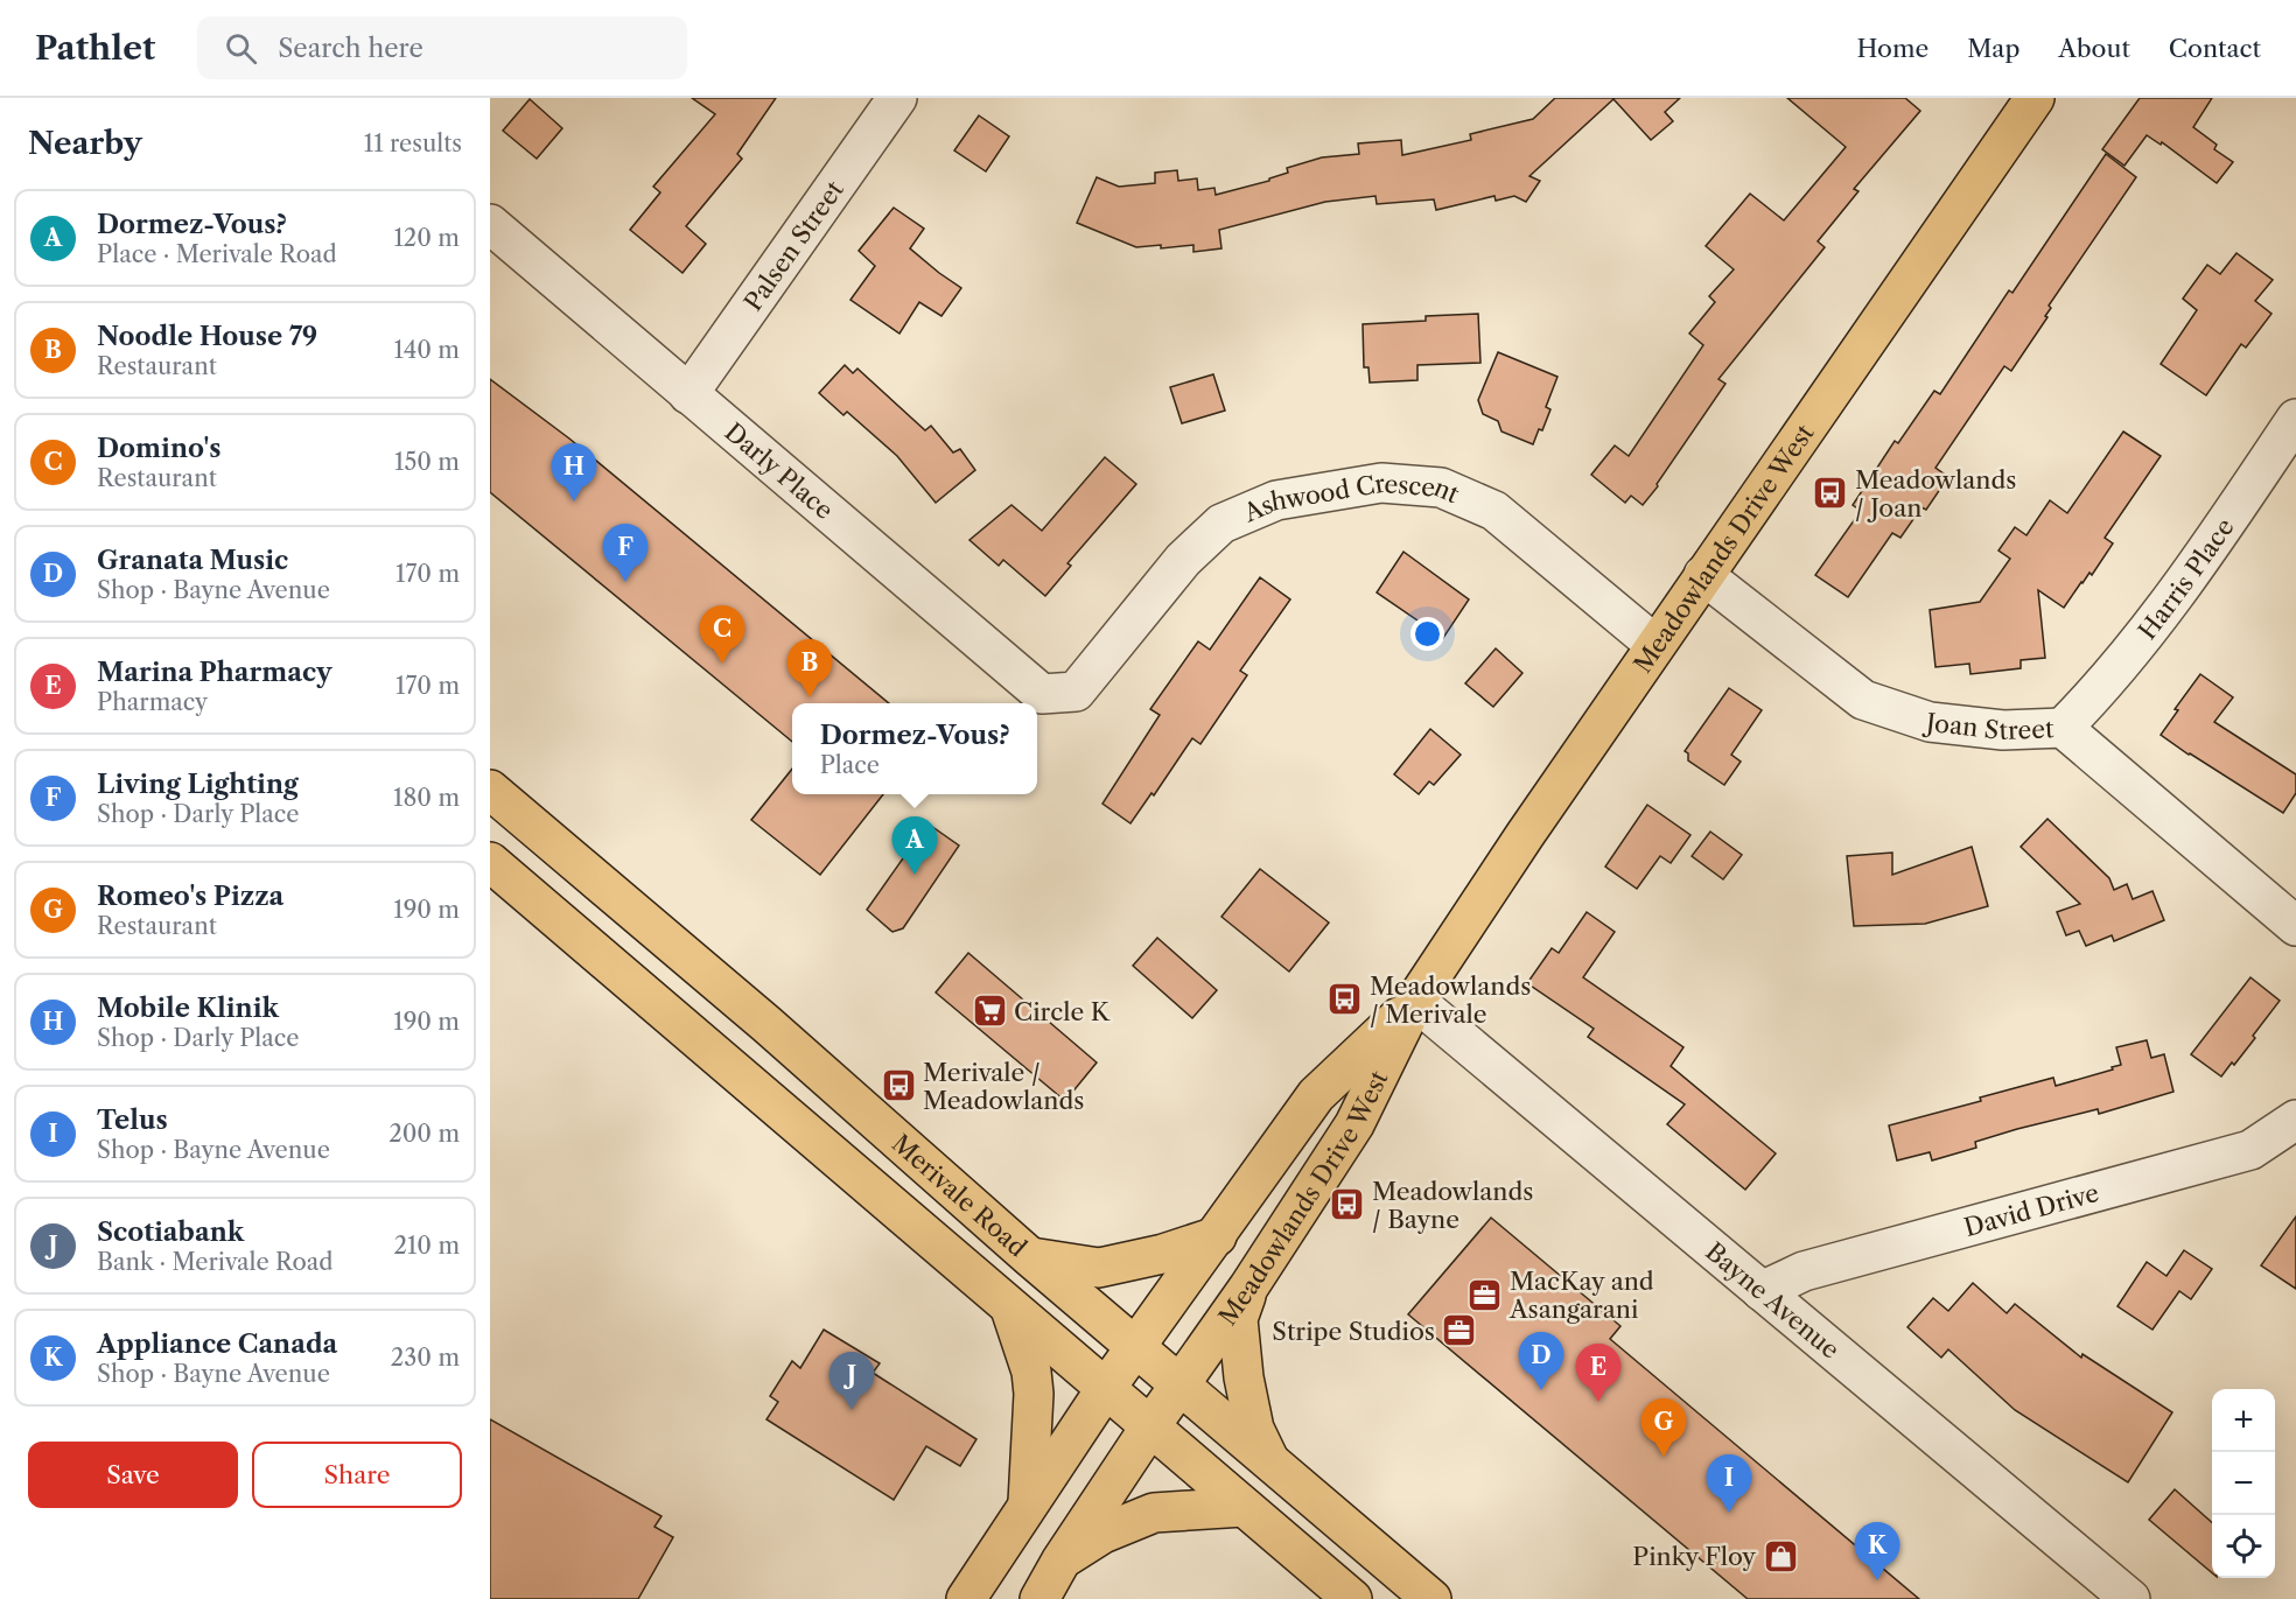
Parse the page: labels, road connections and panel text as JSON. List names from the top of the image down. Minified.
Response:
{"streets":{"main road":["Meadowlands Drive West","Merivale Road"],"street":["Palsen Street","Darly Place","Ashwood Crescent","Harris Place","Joan Street","David Drive","Bayne Avenue"]},"crossings":[["Palsen Street","Darly Place"],["Darly Place","Ashwood Crescent"],["Ashwood Crescent","Meadowlands Drive West"],["Meadowlands Drive West","Joan Street"],["Meadowlands Drive West","Merivale Road"],["Meadowlands Drive West","Bayne Avenue"],["Harris Place","Joan Street"],["David Drive","Bayne Avenue"]],"places":{"bus stop":["Meadowlands / Joan","Meadowlands / Merivale","Merivale / Meadowlands","Meadowlands / Bayne"],"supermarket":["Circle K"],"office":["MacKay and Asangarani","Stripe Studios"],"shop":["Pinky Floy"]},"page":{"header":"Pathlet","search":"Search here","nav":["Home","Map","About","Contact"],"heading":["Nearby","11 results"],"list":[{"mark":"A","name":"Dormez-Vous?","note":"Place · Merivale Road","value":"120 m"},{"mark":"B","name":"Noodle House 79","note":"Restaurant","value":"140 m"},{"mark":"C","name":"Domino's","note":"Restaurant","value":"150 m"},{"mark":"D","name":"Granata Music","note":"Shop · Bayne Avenue","value":"170 m"},{"mark":"E","name":"Marina Pharmacy","note":"Pharmacy","value":"170 m"},{"mark":"F","name":"Living Lighting","note":"Shop · Darly Place","value":"180 m"},{"mark":"G","name":"Romeo's Pizza","note":"Restaurant","value":"190 m"},{"mark":"H","name":"Mobile Klinik","note":"Shop · Darly Place","value":"190 m"},{"mark":"I","name":"Telus","note":"Shop · Bayne Avenue","value":"200 m"},{"mark":"J","name":"Scotiabank","note":"Bank · Merivale Road","value":"210 m"},{"mark":"K","name":"Appliance Canada","note":"Shop · Bayne Avenue","value":"230 m"}],"pins":["H","F","C","B","A","D","E","J","G","I","K"],"popup":["Dormez-Vous?","Place"],"map_buttons":["+","−"],"buttons":["Save","Share"]}}
